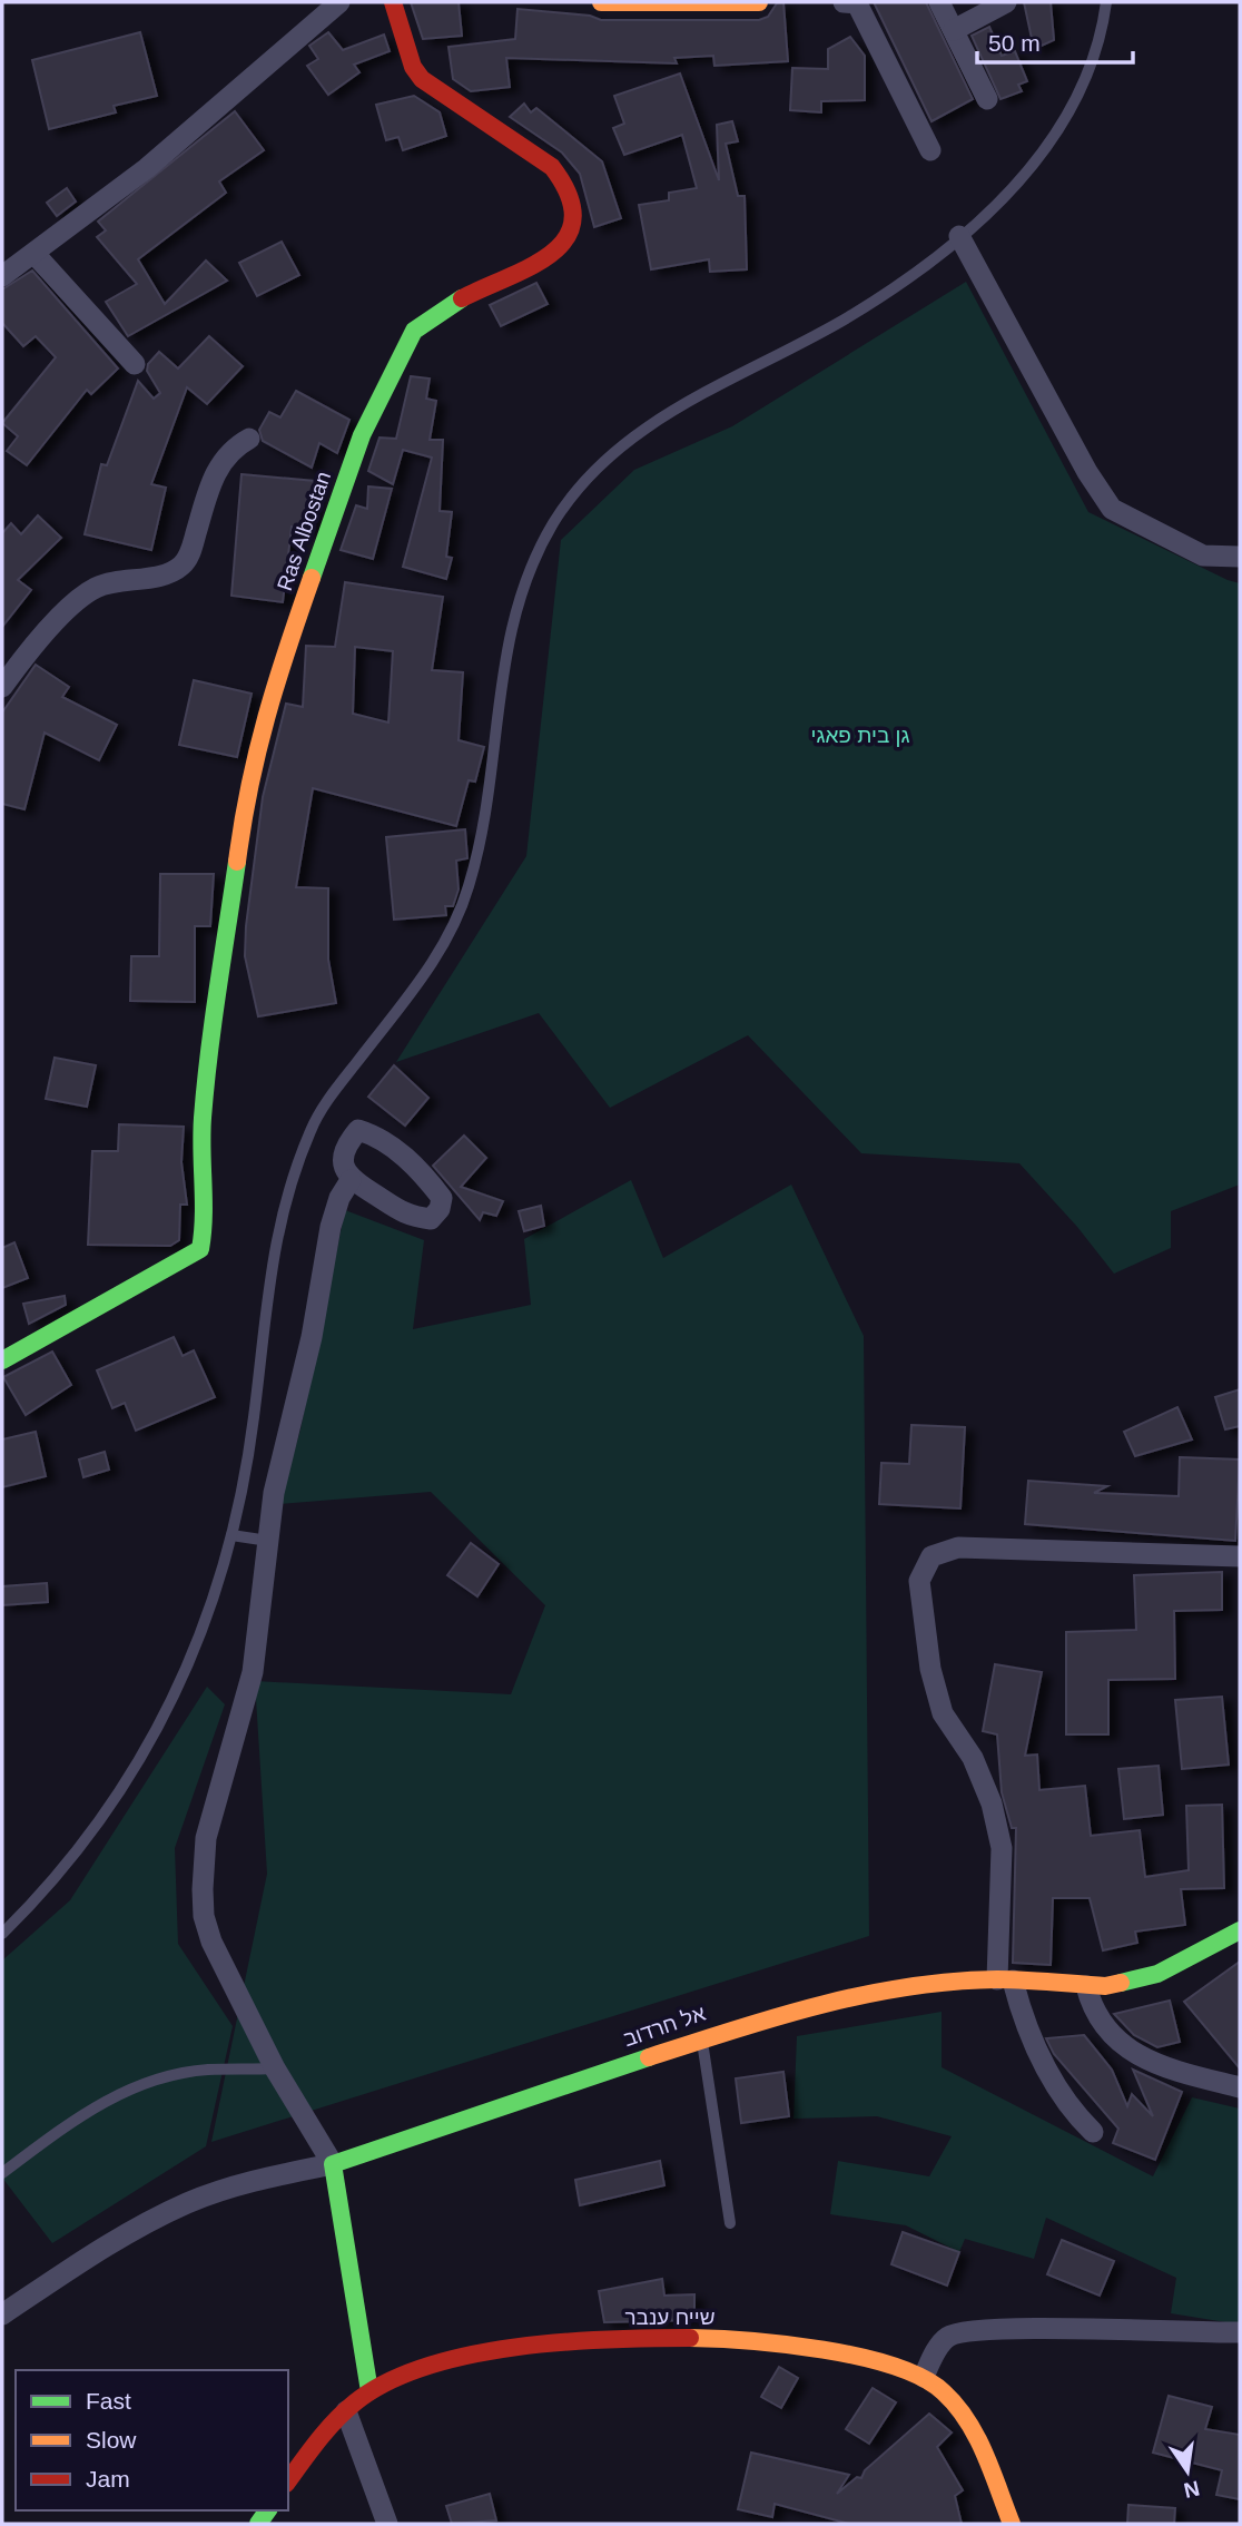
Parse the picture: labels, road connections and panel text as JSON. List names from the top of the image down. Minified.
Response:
{"streets":{"street":["Ras Albostan","אל חרדוב","שייח ענבר"]},"parks":["גן בית פאגי"],"legend":["Fast","Slow","Jam"],"scale_bar":"50 m","north":"bottom"}
